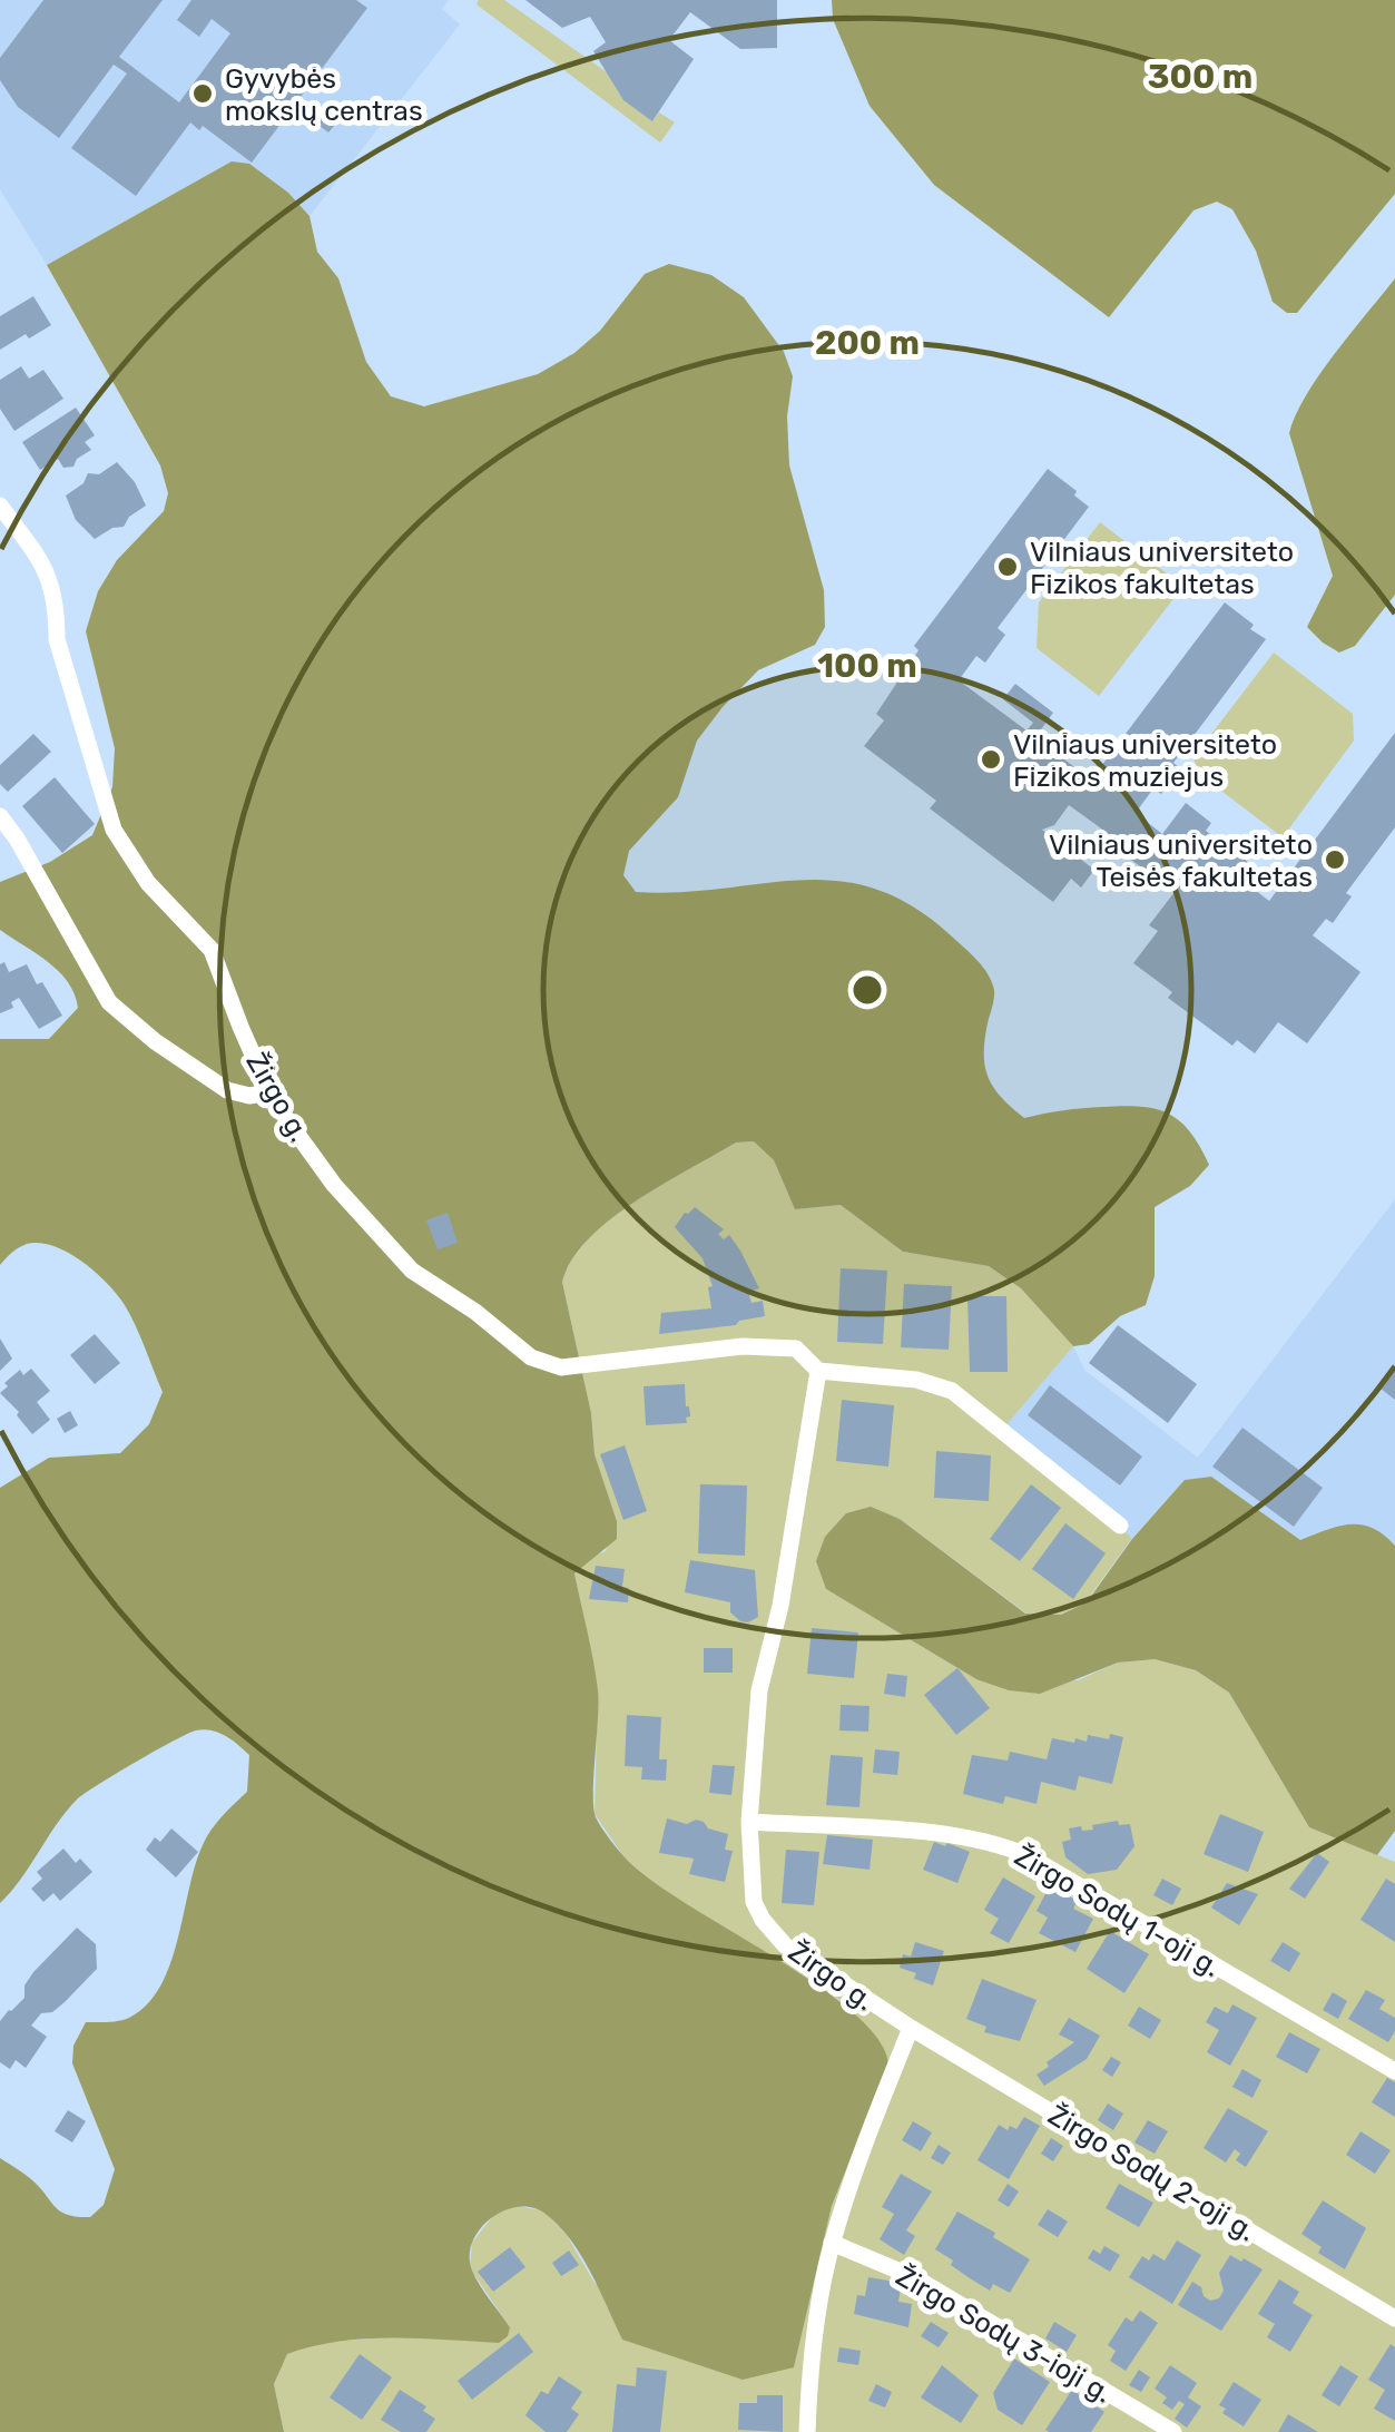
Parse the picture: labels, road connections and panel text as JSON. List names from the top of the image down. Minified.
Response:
{"streets":{"street":["Žirgo g.","Žirgo Sodų 1-oji g.","Žirgo Sodų 2-oji g.","Žirgo Sodų 3-ioji g."]},"crossings":[["Žirgo g.","Žirgo Sodų 1-oji g."],["Žirgo g.","Žirgo Sodų 2-oji g."]],"places":["Gyvybės mokslų centras","Vilniaus universiteto Fizikos fakultetas","Vilniaus universiteto Fizikos muziejus","Vilniaus universiteto Teisės fakultetas"],"rings":["300 m","200 m","100 m"]}
